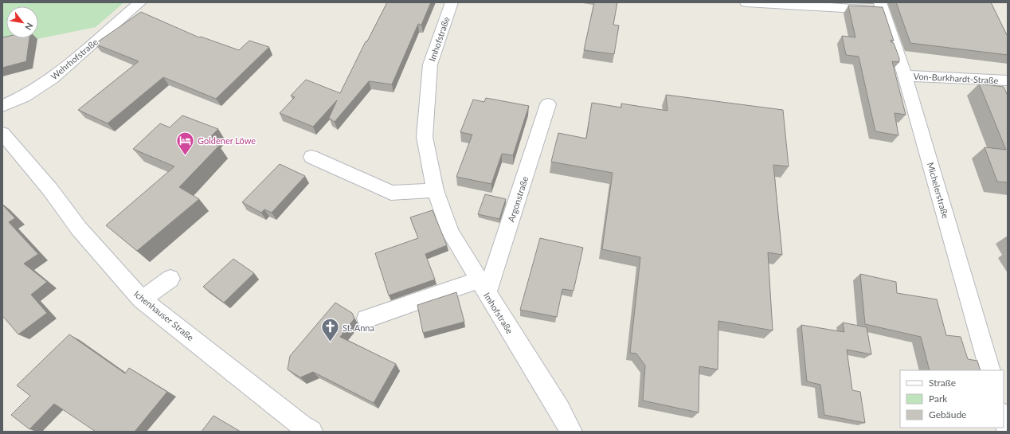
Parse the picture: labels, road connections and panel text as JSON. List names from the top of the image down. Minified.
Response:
{"streets":{"street":["Imhofstraße","Wehrhofstraße","Von-Burkhardt-Straße","Michelerstraße","Argonstraße","Ichenhauser Straße"]},"crossings":[["Imhofstraße","Argonstraße"],["Von-Burkhardt-Straße","Michelerstraße"]],"places":{"hotel":["Goldener Löwe"],"church":["St. Anna"]},"legend":["Straße","Park","Gebäude"],"north":"bottom right"}
